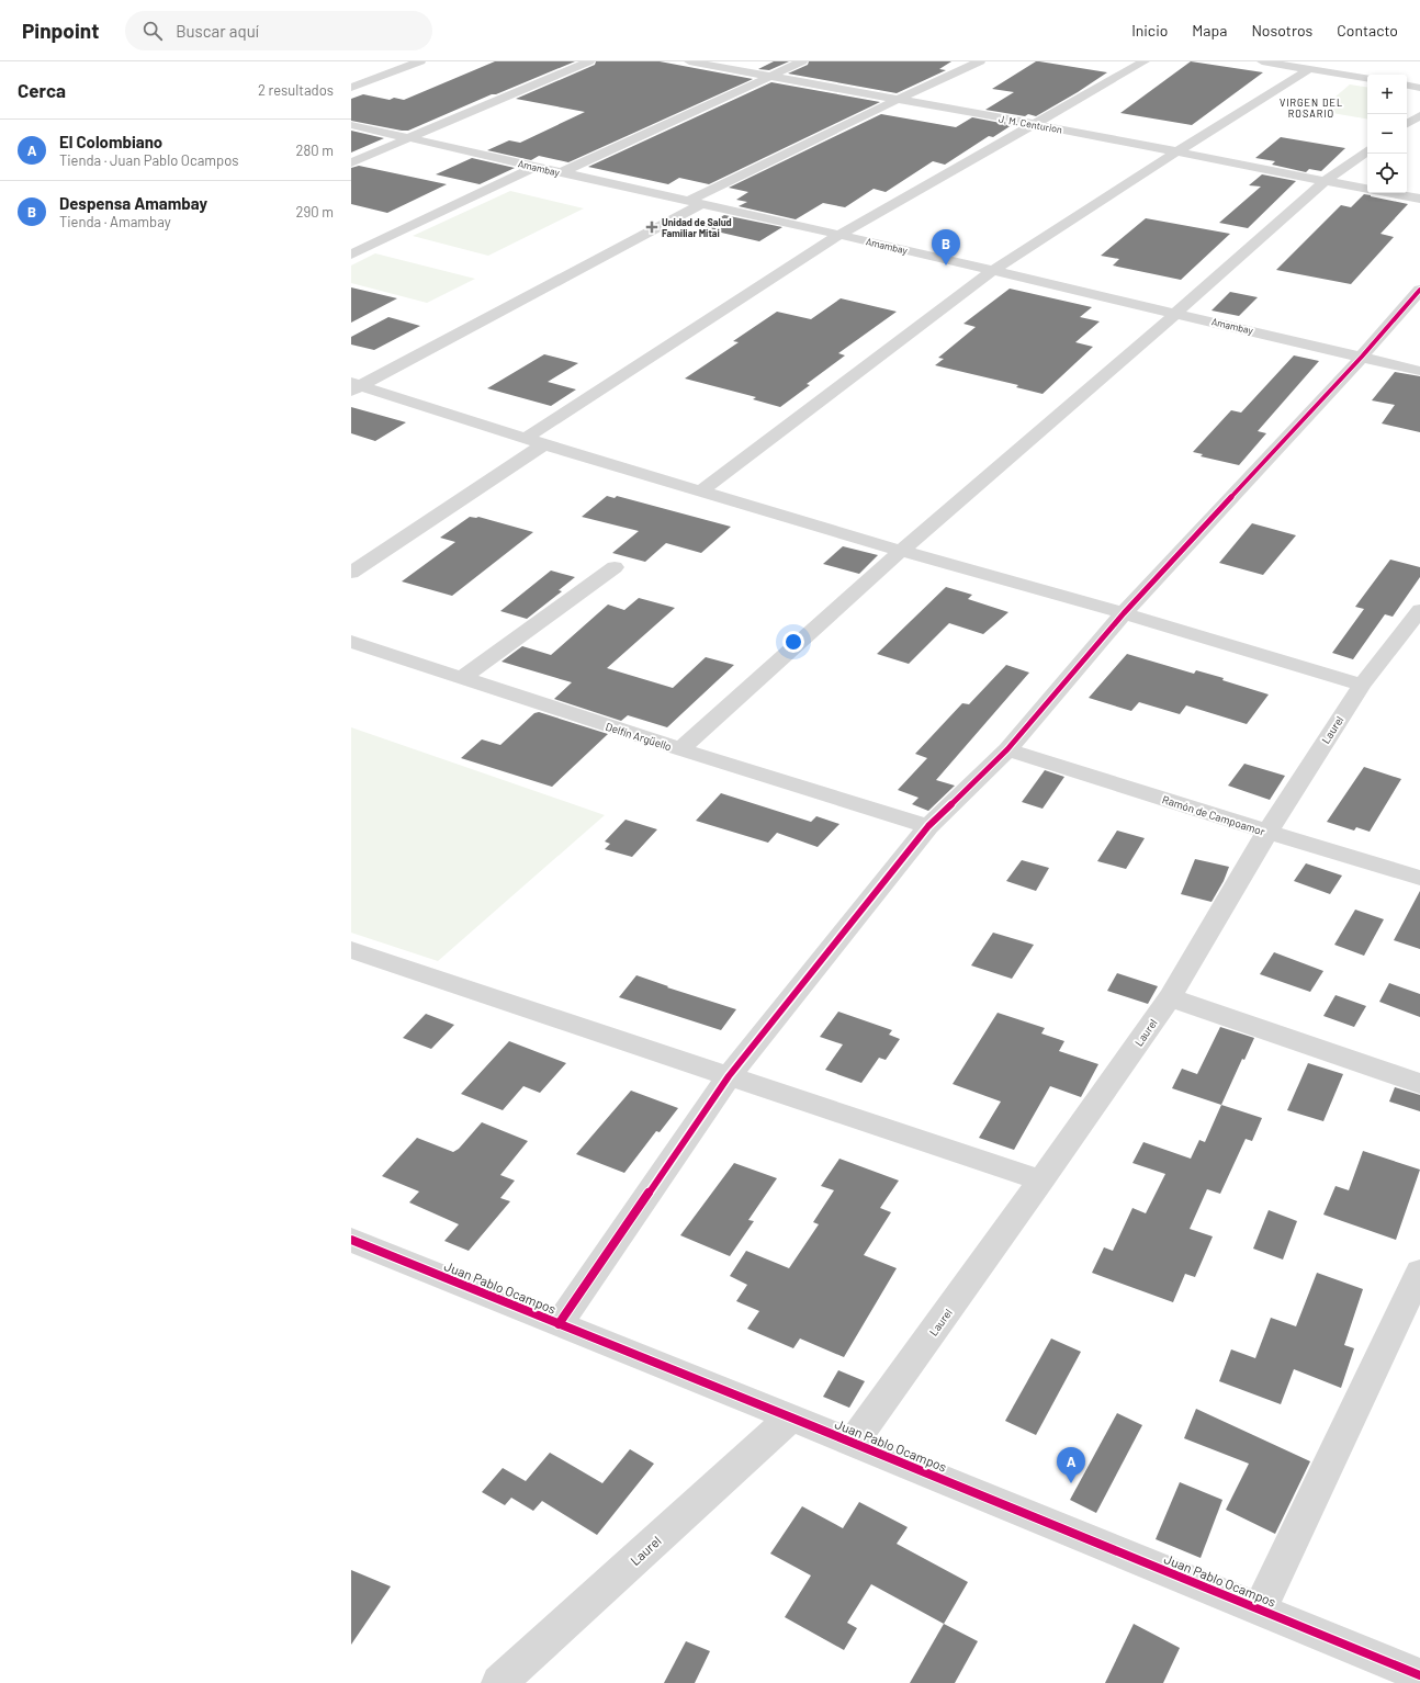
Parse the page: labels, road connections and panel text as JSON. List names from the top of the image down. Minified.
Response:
{"streets":{"street":["J. M. Centurion","Amambay","Laurel","Delfín Argüello","Ramón de Campoamor","Juan Pablo Ocampos"]},"crossings":[["Laurel","Ramón de Campoamor"],["Laurel","Juan Pablo Ocampos"]],"districts":["VIRGEN DEL ROSARIO"],"places":{"health":["Unidad de Salud Familiar Mitai"]},"page":{"header":"Pinpoint","search":"Buscar aquí","nav":["Inicio","Mapa","Nosotros","Contacto"],"heading":["Cerca","2 resultados"],"map_buttons":["+","−"],"list":[{"mark":"A","name":"El Colombiano","note":"Tienda · Juan Pablo Ocampos","value":"280 m"},{"mark":"B","name":"Despensa Amambay","note":"Tienda · Amambay","value":"290 m"}],"pins":["B","A"]}}
